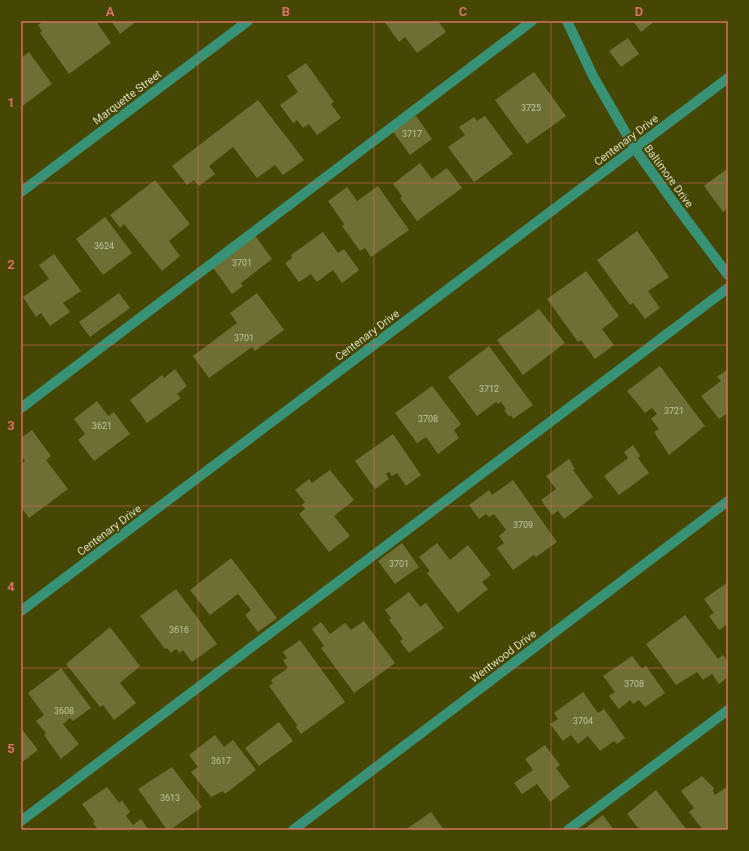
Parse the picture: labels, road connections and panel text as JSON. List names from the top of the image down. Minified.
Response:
{"streets":{"street":["Marquette Street","Centenary Drive","Baltimore Drive","Wentwood Drive"]},"crossings":[["Centenary Drive","Baltimore Drive"]],"house_numbers":["3725","3717","3624","3701","3701","3712","3721","3708","3621","3709","3701","3616","3708","3608","3704","3617","3613"],"grid":{"columns":["A","B","C","D"],"rows":["1","2","3","4","5"]}}
